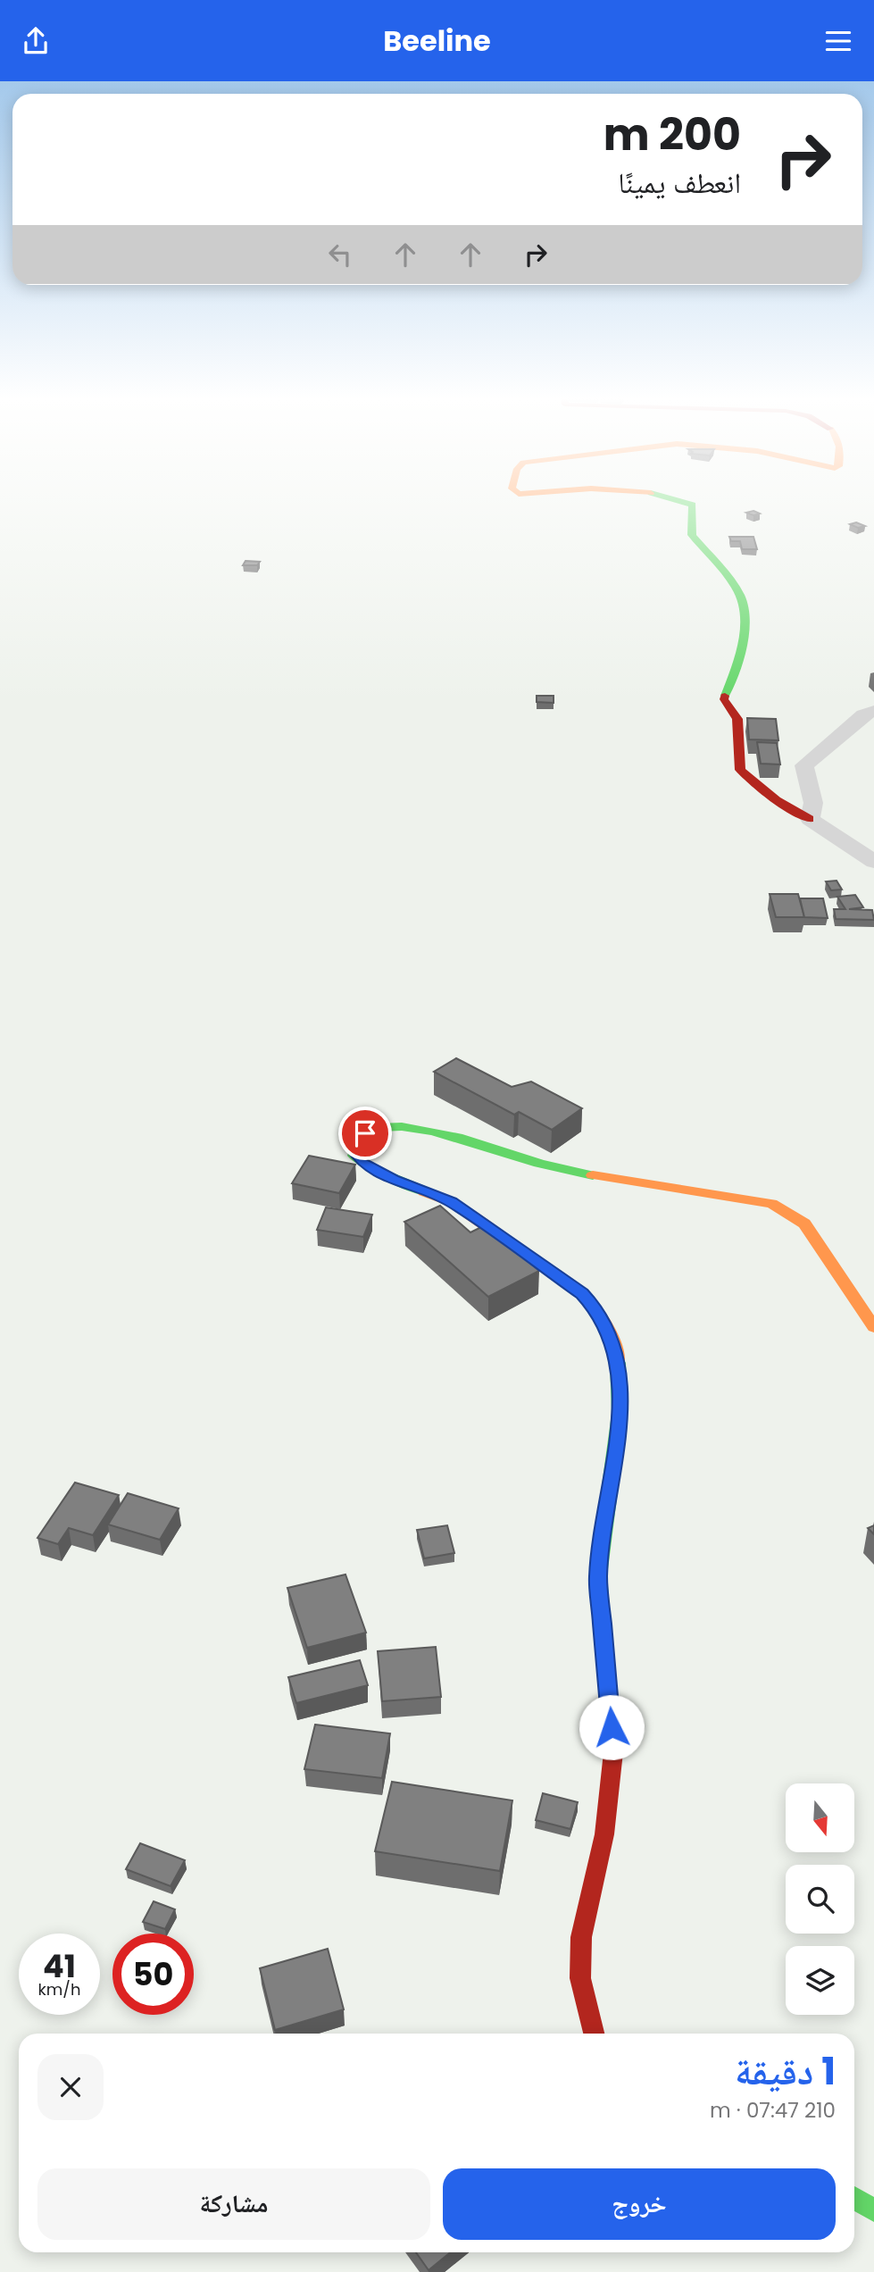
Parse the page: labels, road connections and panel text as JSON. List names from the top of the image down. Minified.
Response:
{"north":"bottom","page":{"header":"Beeline","turn":["200 m","انعطف يمينًا"],"speed":"41 km/h","limit":"50","heading":["1 دقيقة","210 m · 07:47"],"buttons":["خروج","مشاركة"]}}
